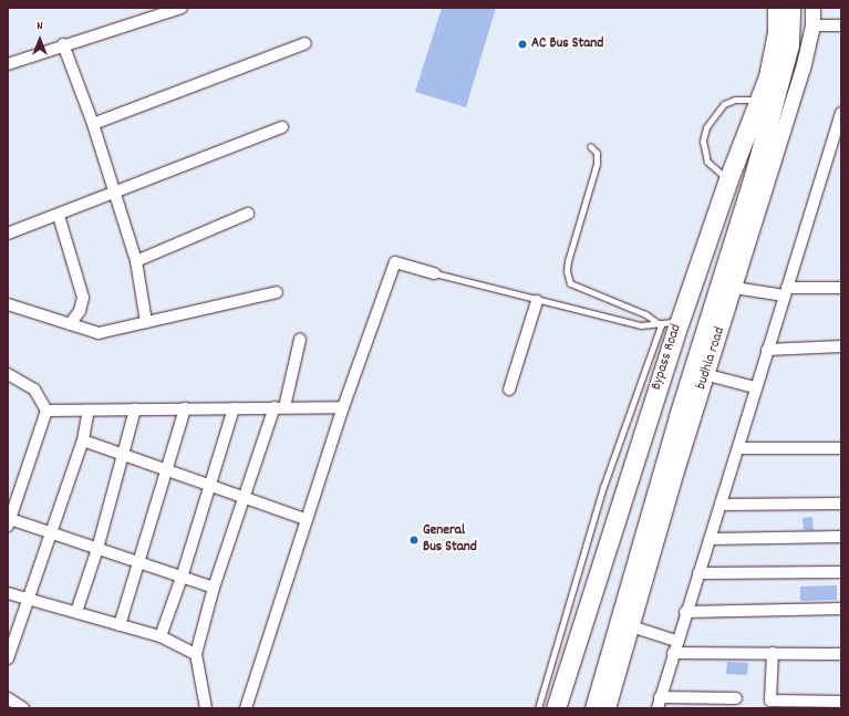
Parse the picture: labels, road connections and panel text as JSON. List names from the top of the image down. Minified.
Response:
{"streets":{"main road":["Bypass Road"]},"places":["AC Bus Stand","General Bus Stand"],"north":"top"}
